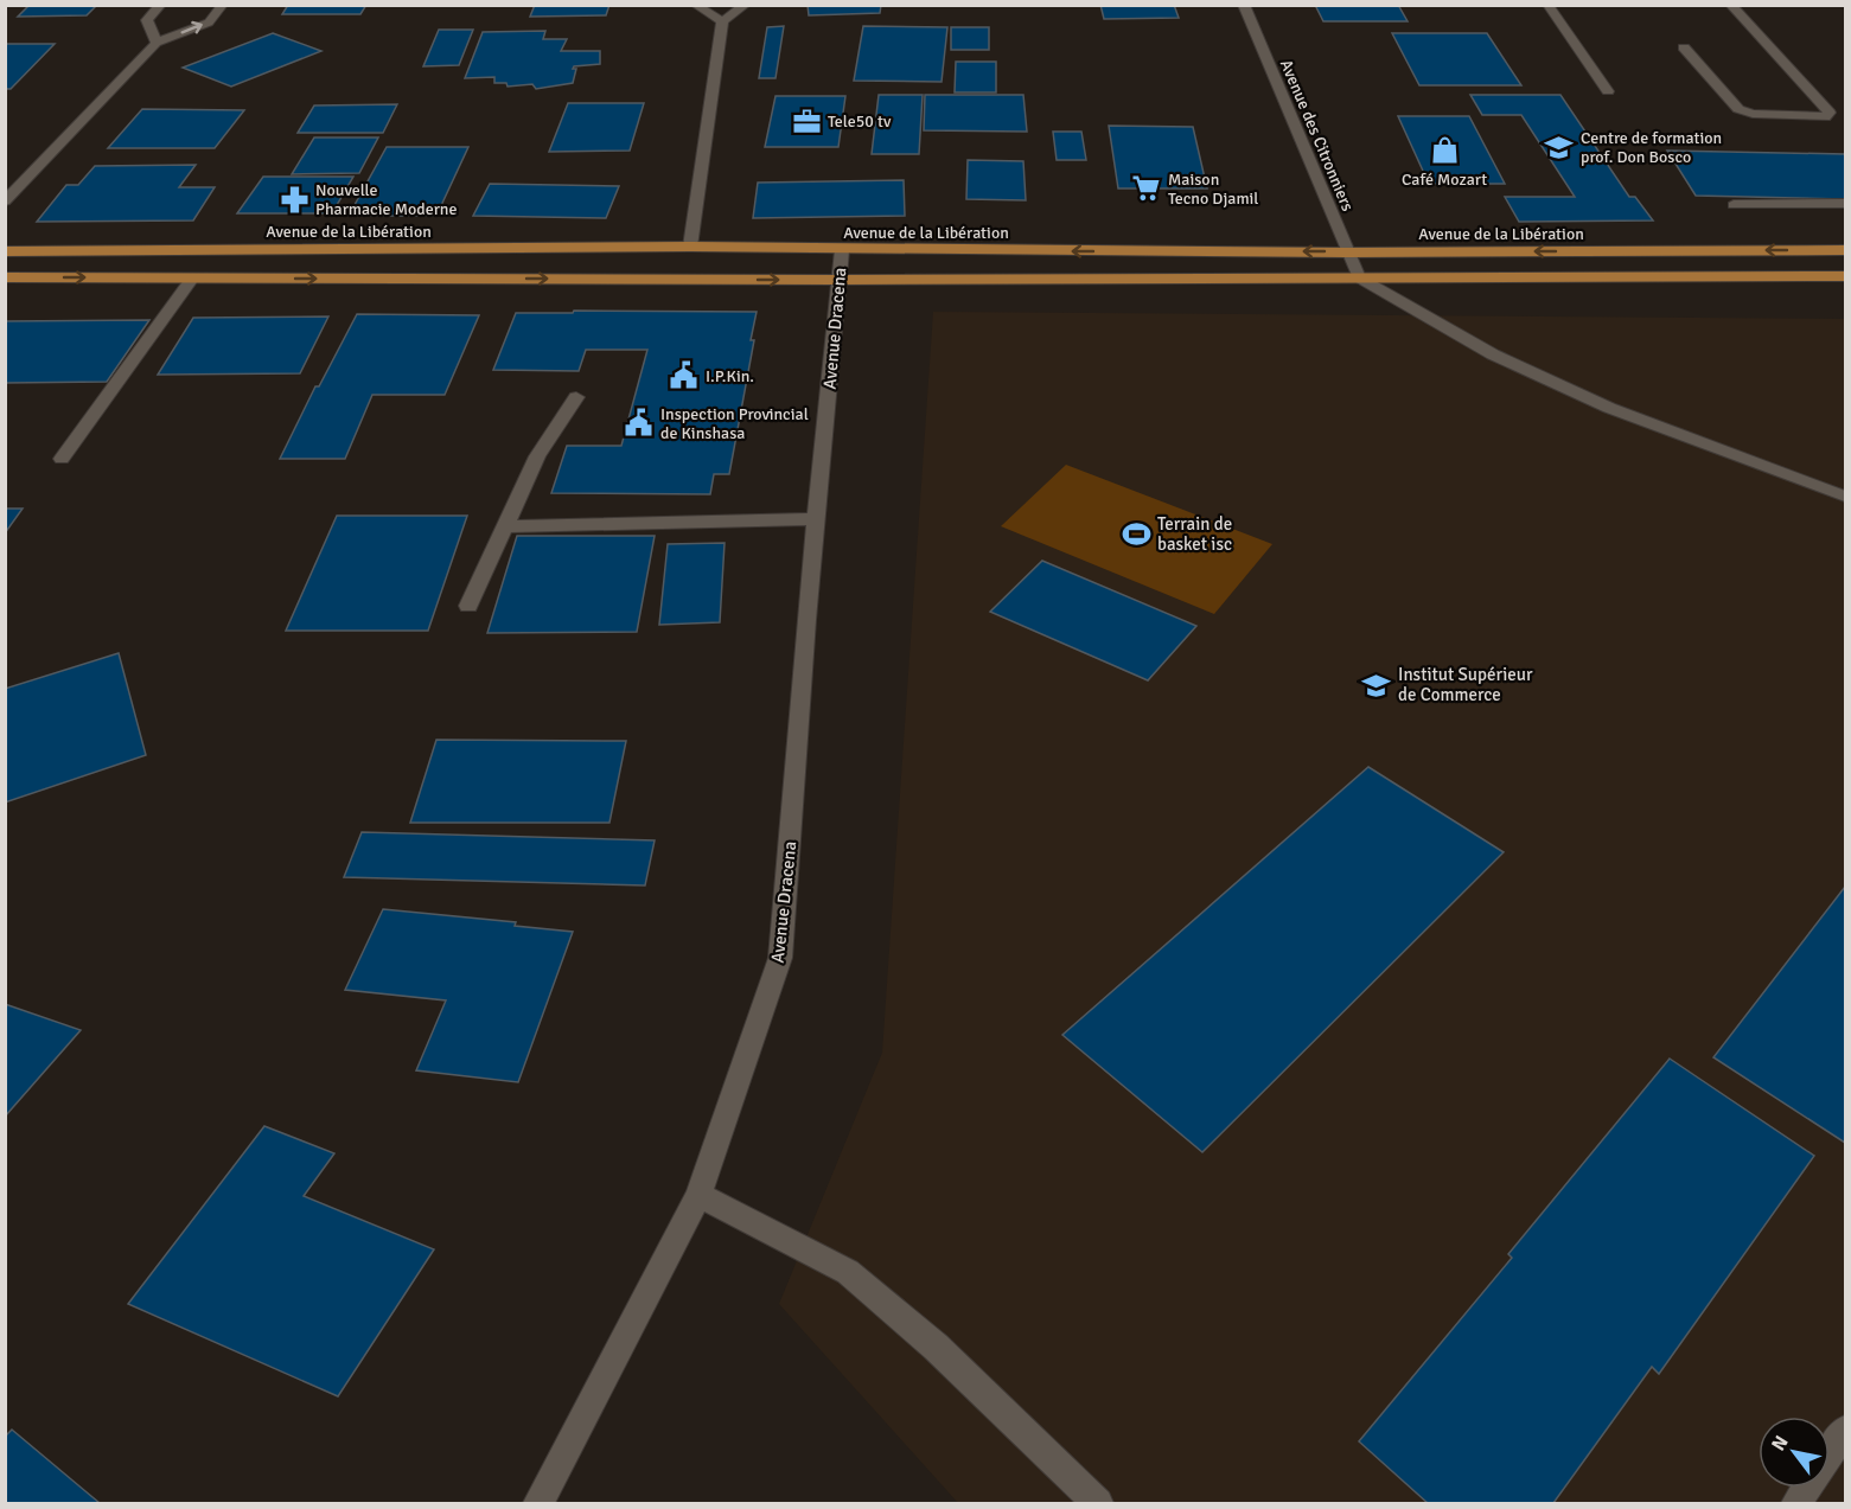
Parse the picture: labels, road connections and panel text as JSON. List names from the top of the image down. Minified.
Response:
{"streets":{"main road":["Avenue de la Libération"],"street":["Avenue des Citronniers","Avenue Dracena"]},"crossings":[["Avenue des Citronniers","Avenue de la Libération"],["Avenue de la Libération","Avenue Dracena"]],"places":{"office":["Tele50 tv"],"school or university":["Centre de formation prof. Don Bosco","Institut Supérieur de Commerce"],"shop":["Café Mozart"],"supermarket":["Maison Tecno Djamil"],"pharmacy":["Nouvelle Pharmacie Moderne"],"public building":["I.P.Kin.","Inspection Provincial de Kinshasa"],"sports":["Terrain de basket isc"]},"north":"top left"}
